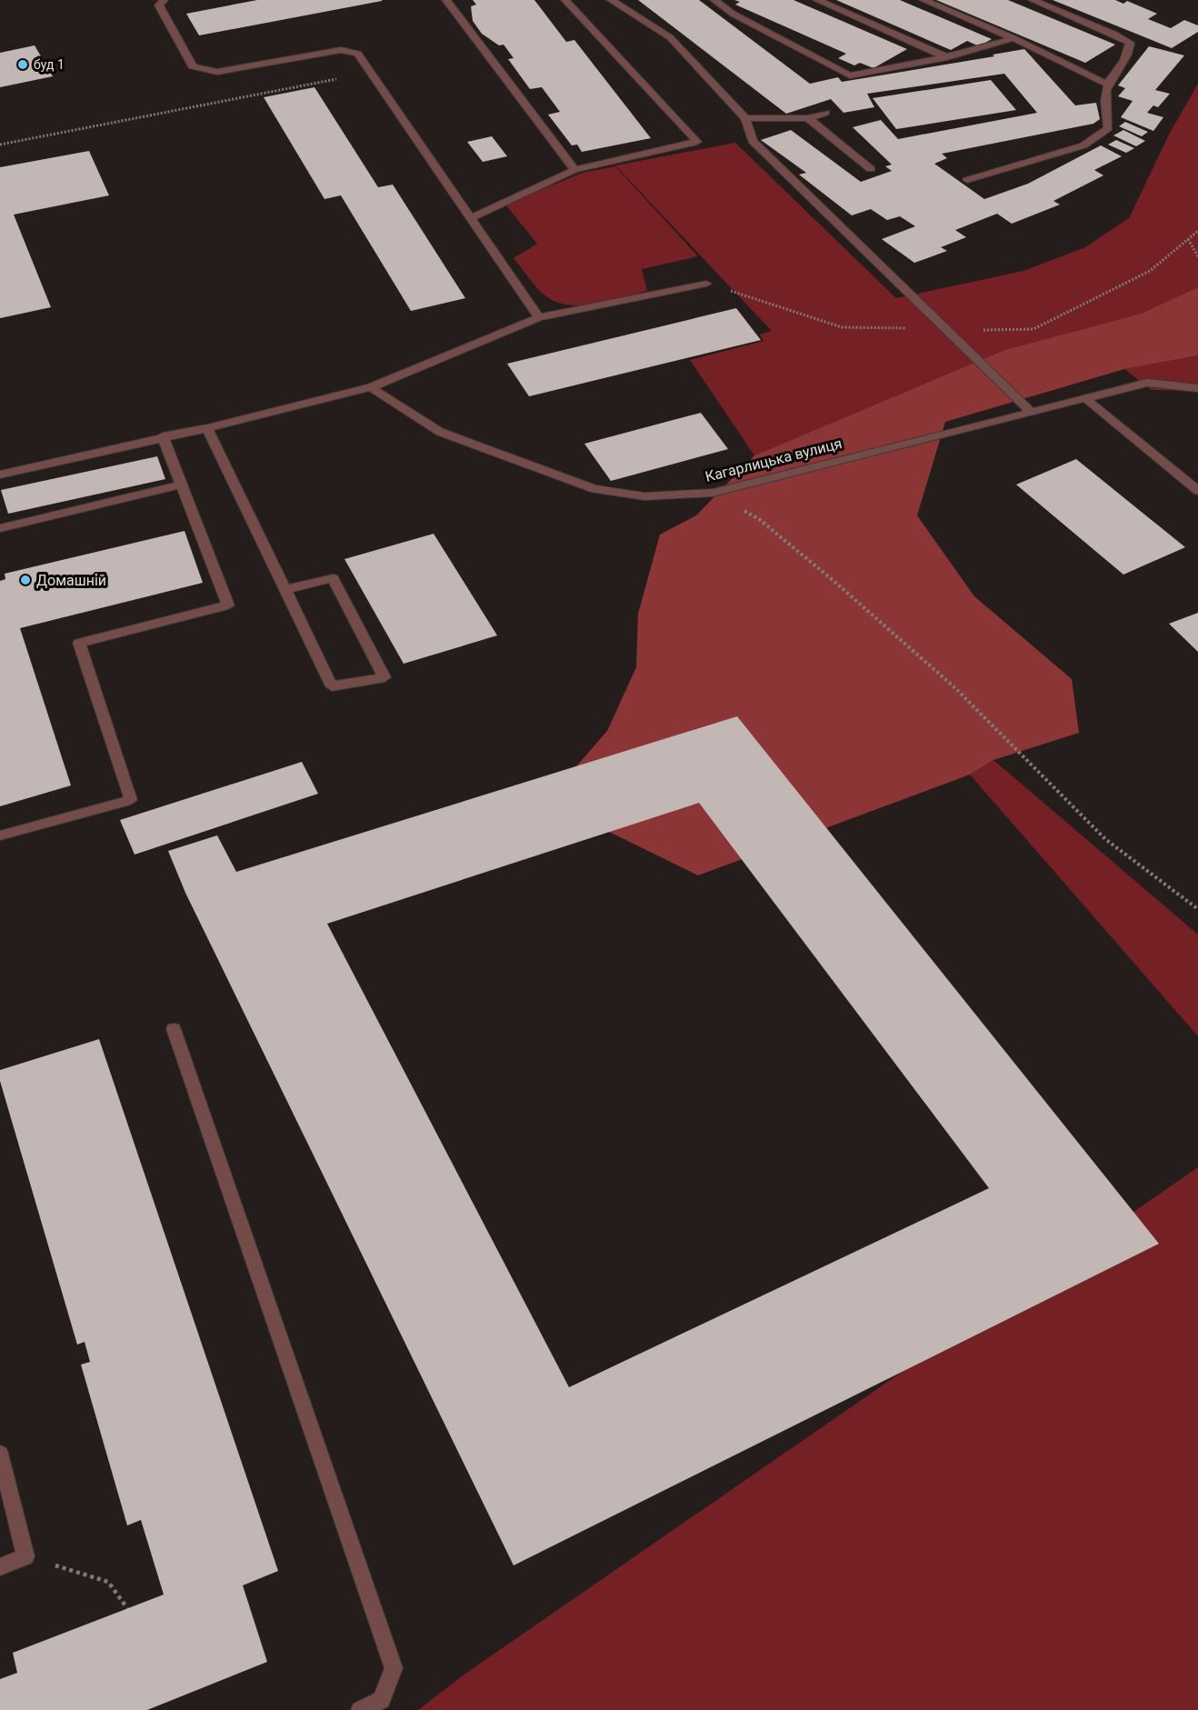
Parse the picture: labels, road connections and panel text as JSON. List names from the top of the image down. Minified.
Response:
{"streets":{"street":["Кагарлицька вулиця"]},"places":["буд 1","Домашній"]}
